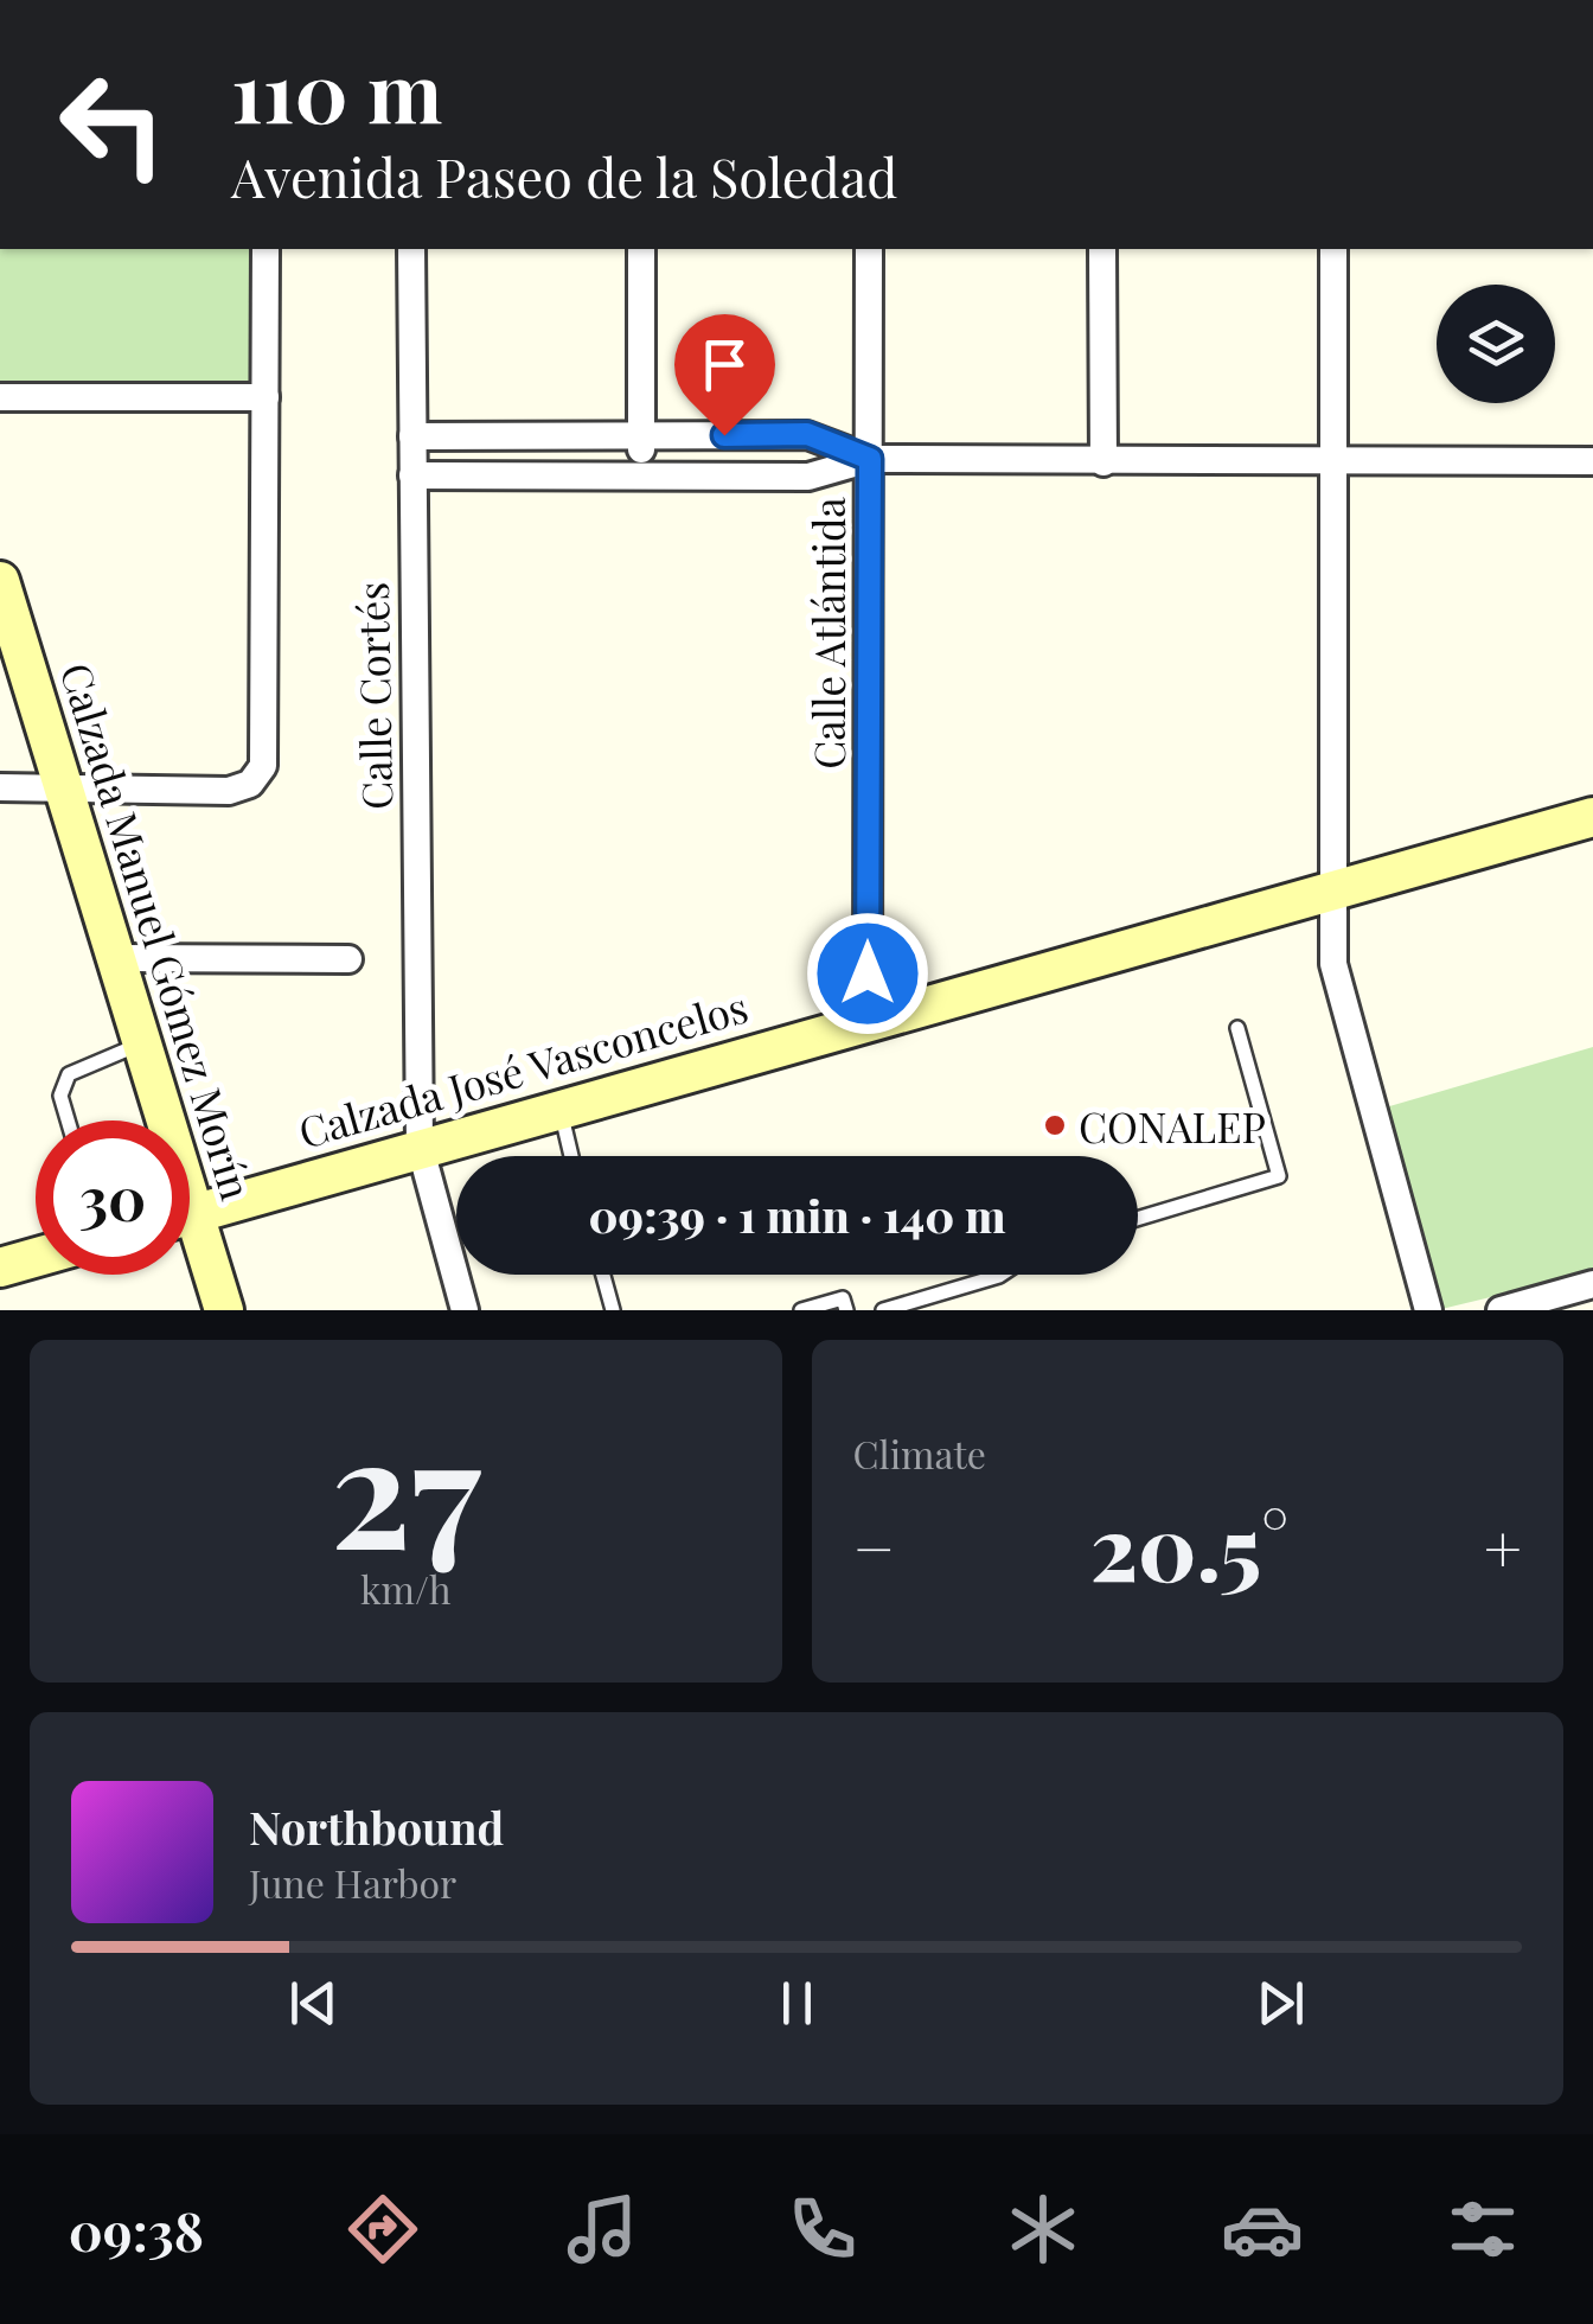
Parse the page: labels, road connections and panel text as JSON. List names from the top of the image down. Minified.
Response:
{"streets":{"main road":["Calzada Manuel Gómez Morín","Calzada José Vasconcelos"],"street":["Calle Atlántida","Calle Cortés"]},"crossings":[["Calle Atlántida","Calzada José Vasconcelos"],["Calle Cortés","Calzada José Vasconcelos"]],"places":["CONALEP"],"page":{"turn":["110 m","Avenida Paseo de la Soledad"],"limit":"30","trip":"09:39 · 1 min · 140 m","tile":[["27","km/h"],"Climate"],"heat":["−","20.5°","+"],"song":["Northbound","June Harbor"],"tabs":"09:38"}}
